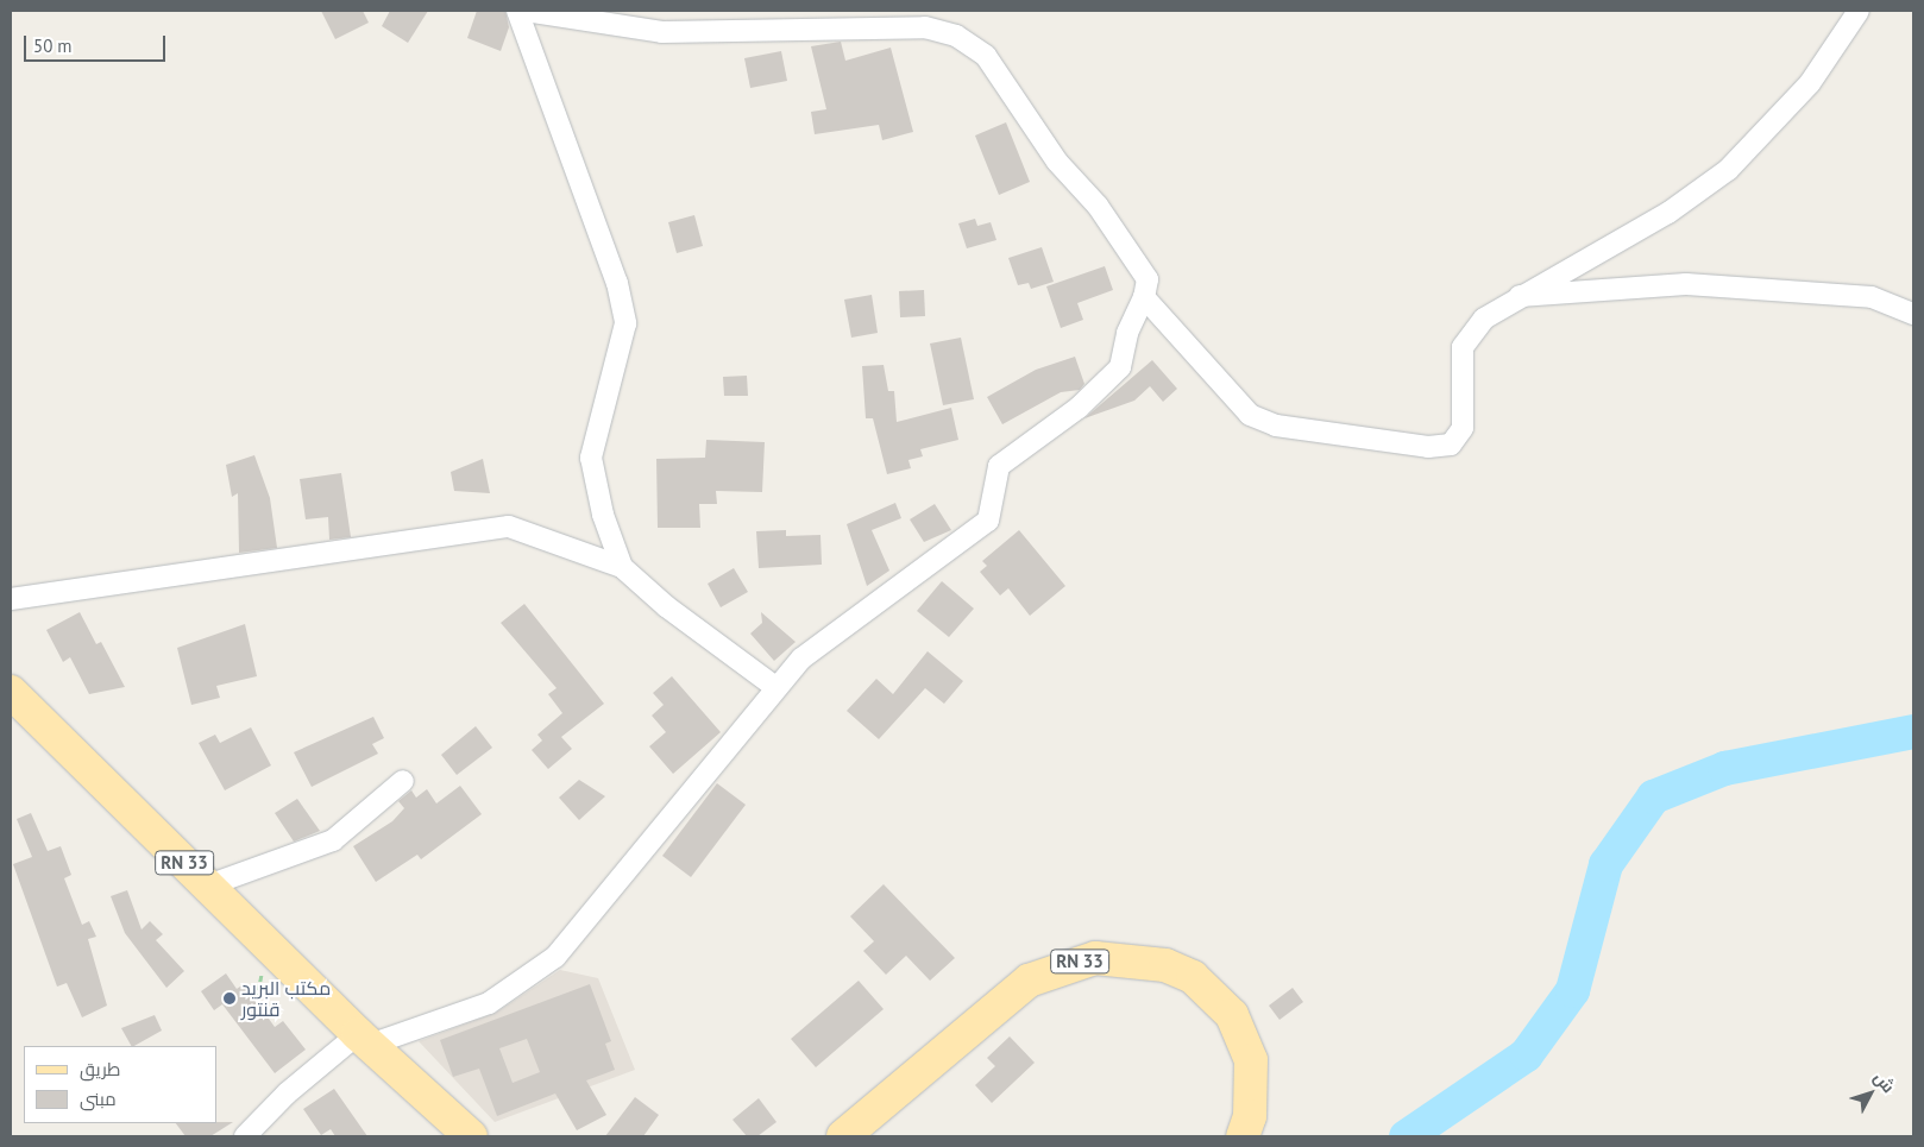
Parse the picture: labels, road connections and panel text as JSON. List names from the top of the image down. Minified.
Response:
{"streets":{"main road":["RN 33"]},"places":["مكتب البريد قنتور"],"legend":["طريق","مبنى"],"scale_bar":"50 m","north":"top right"}
